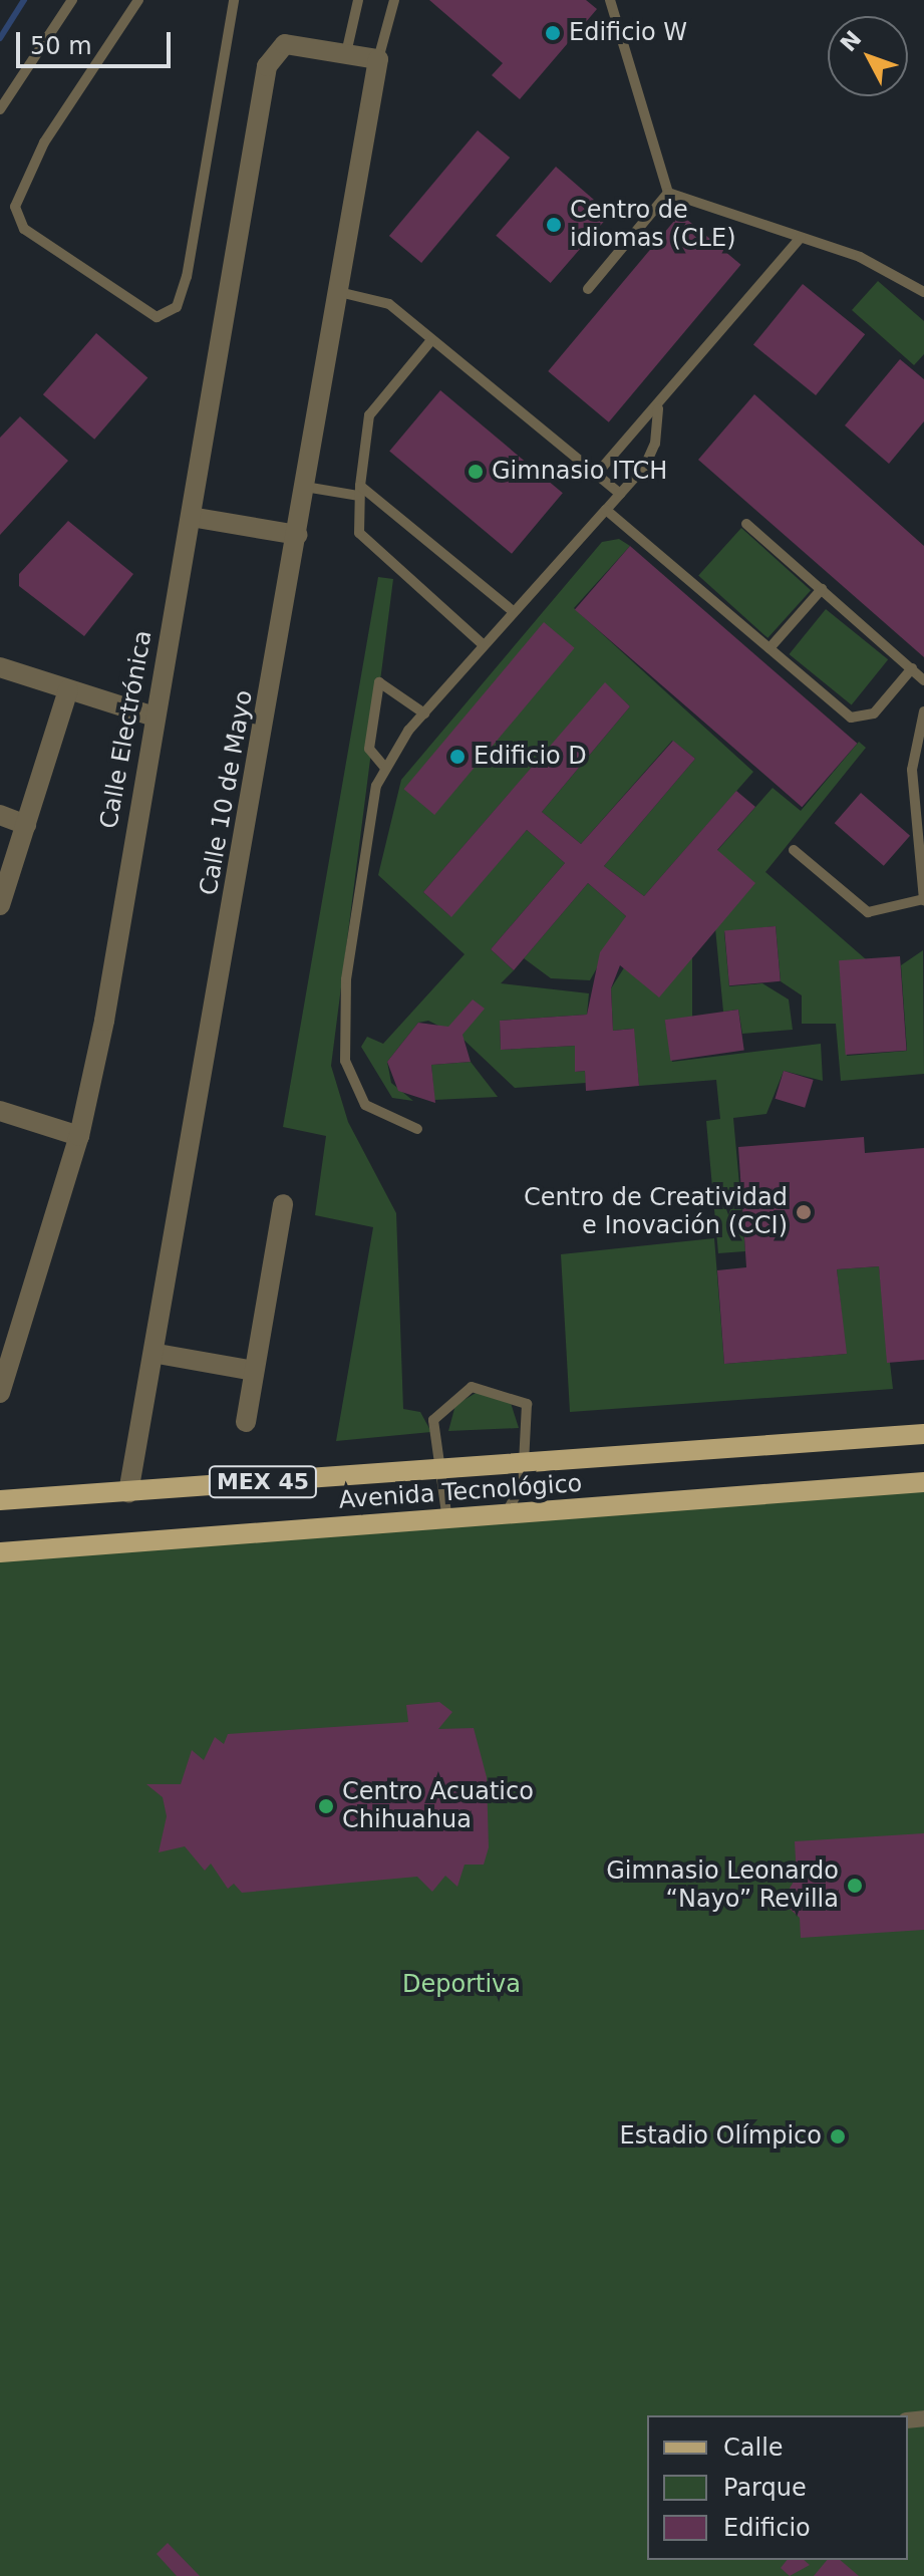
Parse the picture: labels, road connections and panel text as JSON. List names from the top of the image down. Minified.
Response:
{"streets":{"main road":["MEX 45","Avenida Tecnológico"],"street":["Calle Electrónica","Calle 10 de Mayo"]},"crossings":[["Calle 10 de Mayo","Avenida Tecnológico"]],"parks":["Deportiva"],"places":["Edificio W","Centro de idiomas (CLE)","Gimnasio ITCH","Edificio D","Centro de Creatividad e Inovación (CCI)","Centro Acuatico Chihuahua","Gimnasio Leonardo “Nayo” Revilla","Estadio Olímpico"],"legend":["Calle","Parque","Edificio"],"scale_bar":"50 m","north":"top left"}
